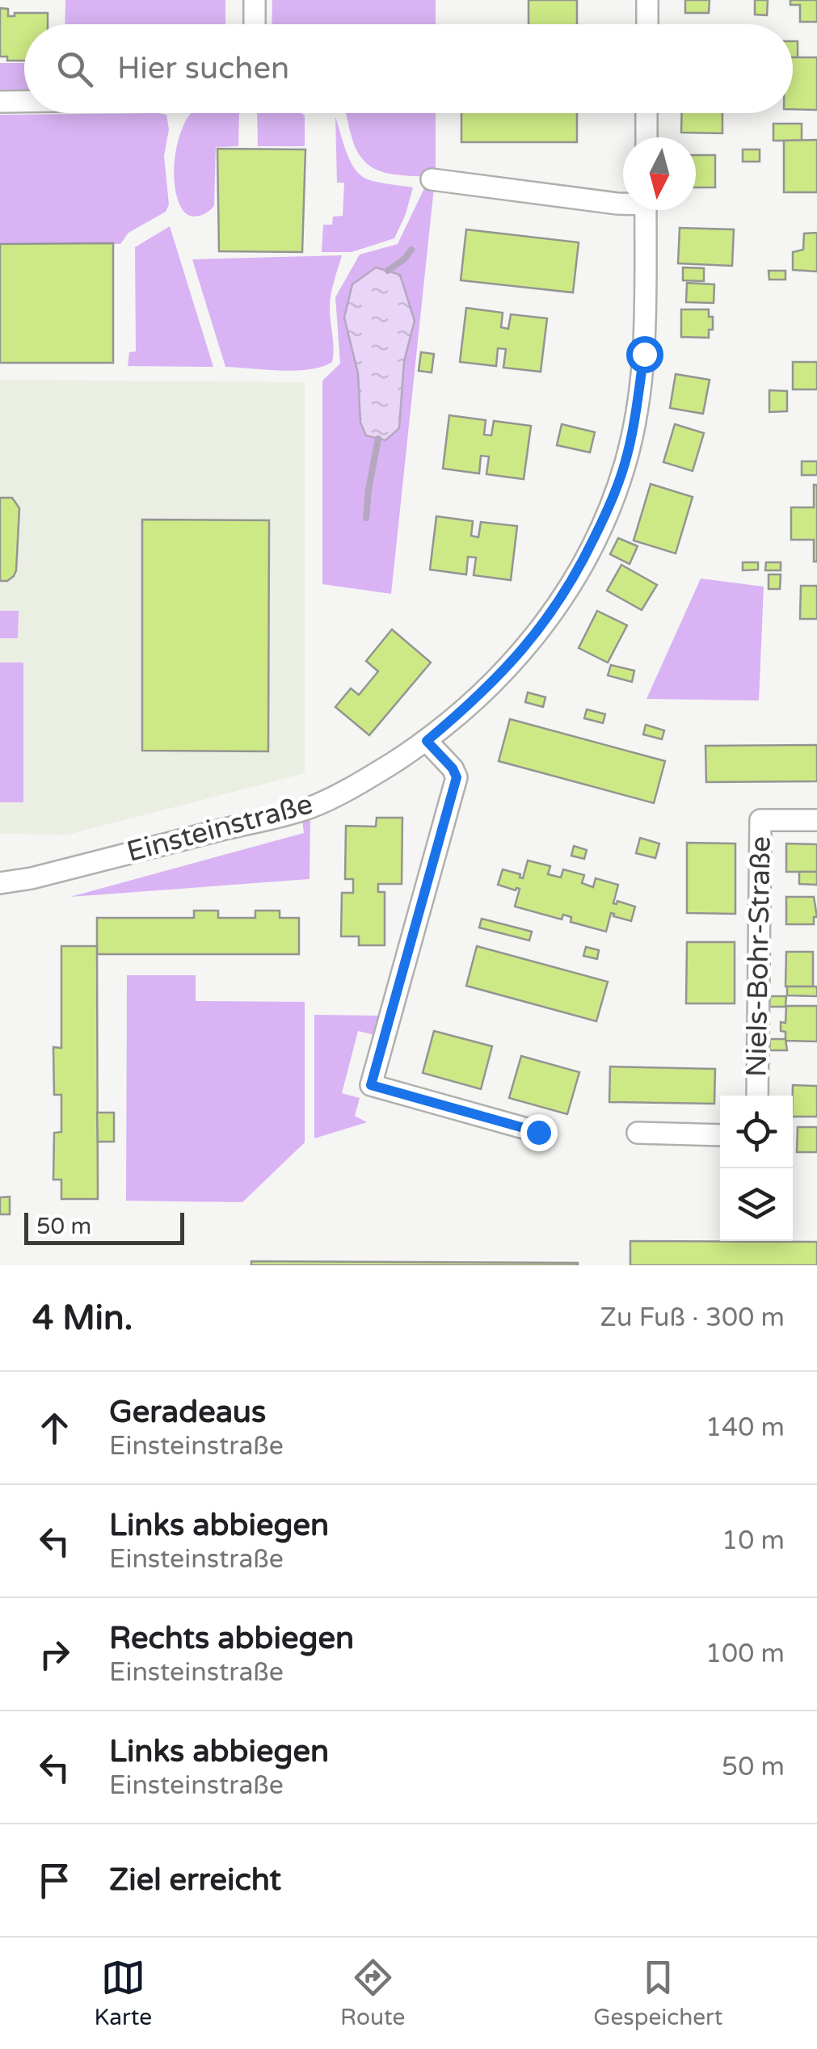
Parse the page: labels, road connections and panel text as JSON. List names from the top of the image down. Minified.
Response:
{"streets":{"street":["Einsteinstraße","Niels-Bohr-Straße"]},"scale_bar":"50 m","north":"bottom","page":{"search":"Hier suchen","scale":"50 m","heading":["4 Min.","Zu Fuß · 300 m"],"list":[["Geradeaus","Einsteinstraße","140 m"],["Links abbiegen","Einsteinstraße","10 m"],["Rechts abbiegen","Einsteinstraße","100 m"],["Links abbiegen","Einsteinstraße","50 m"],"Ziel erreicht"],"nav":["Karte","Route","Gespeichert"]}}
